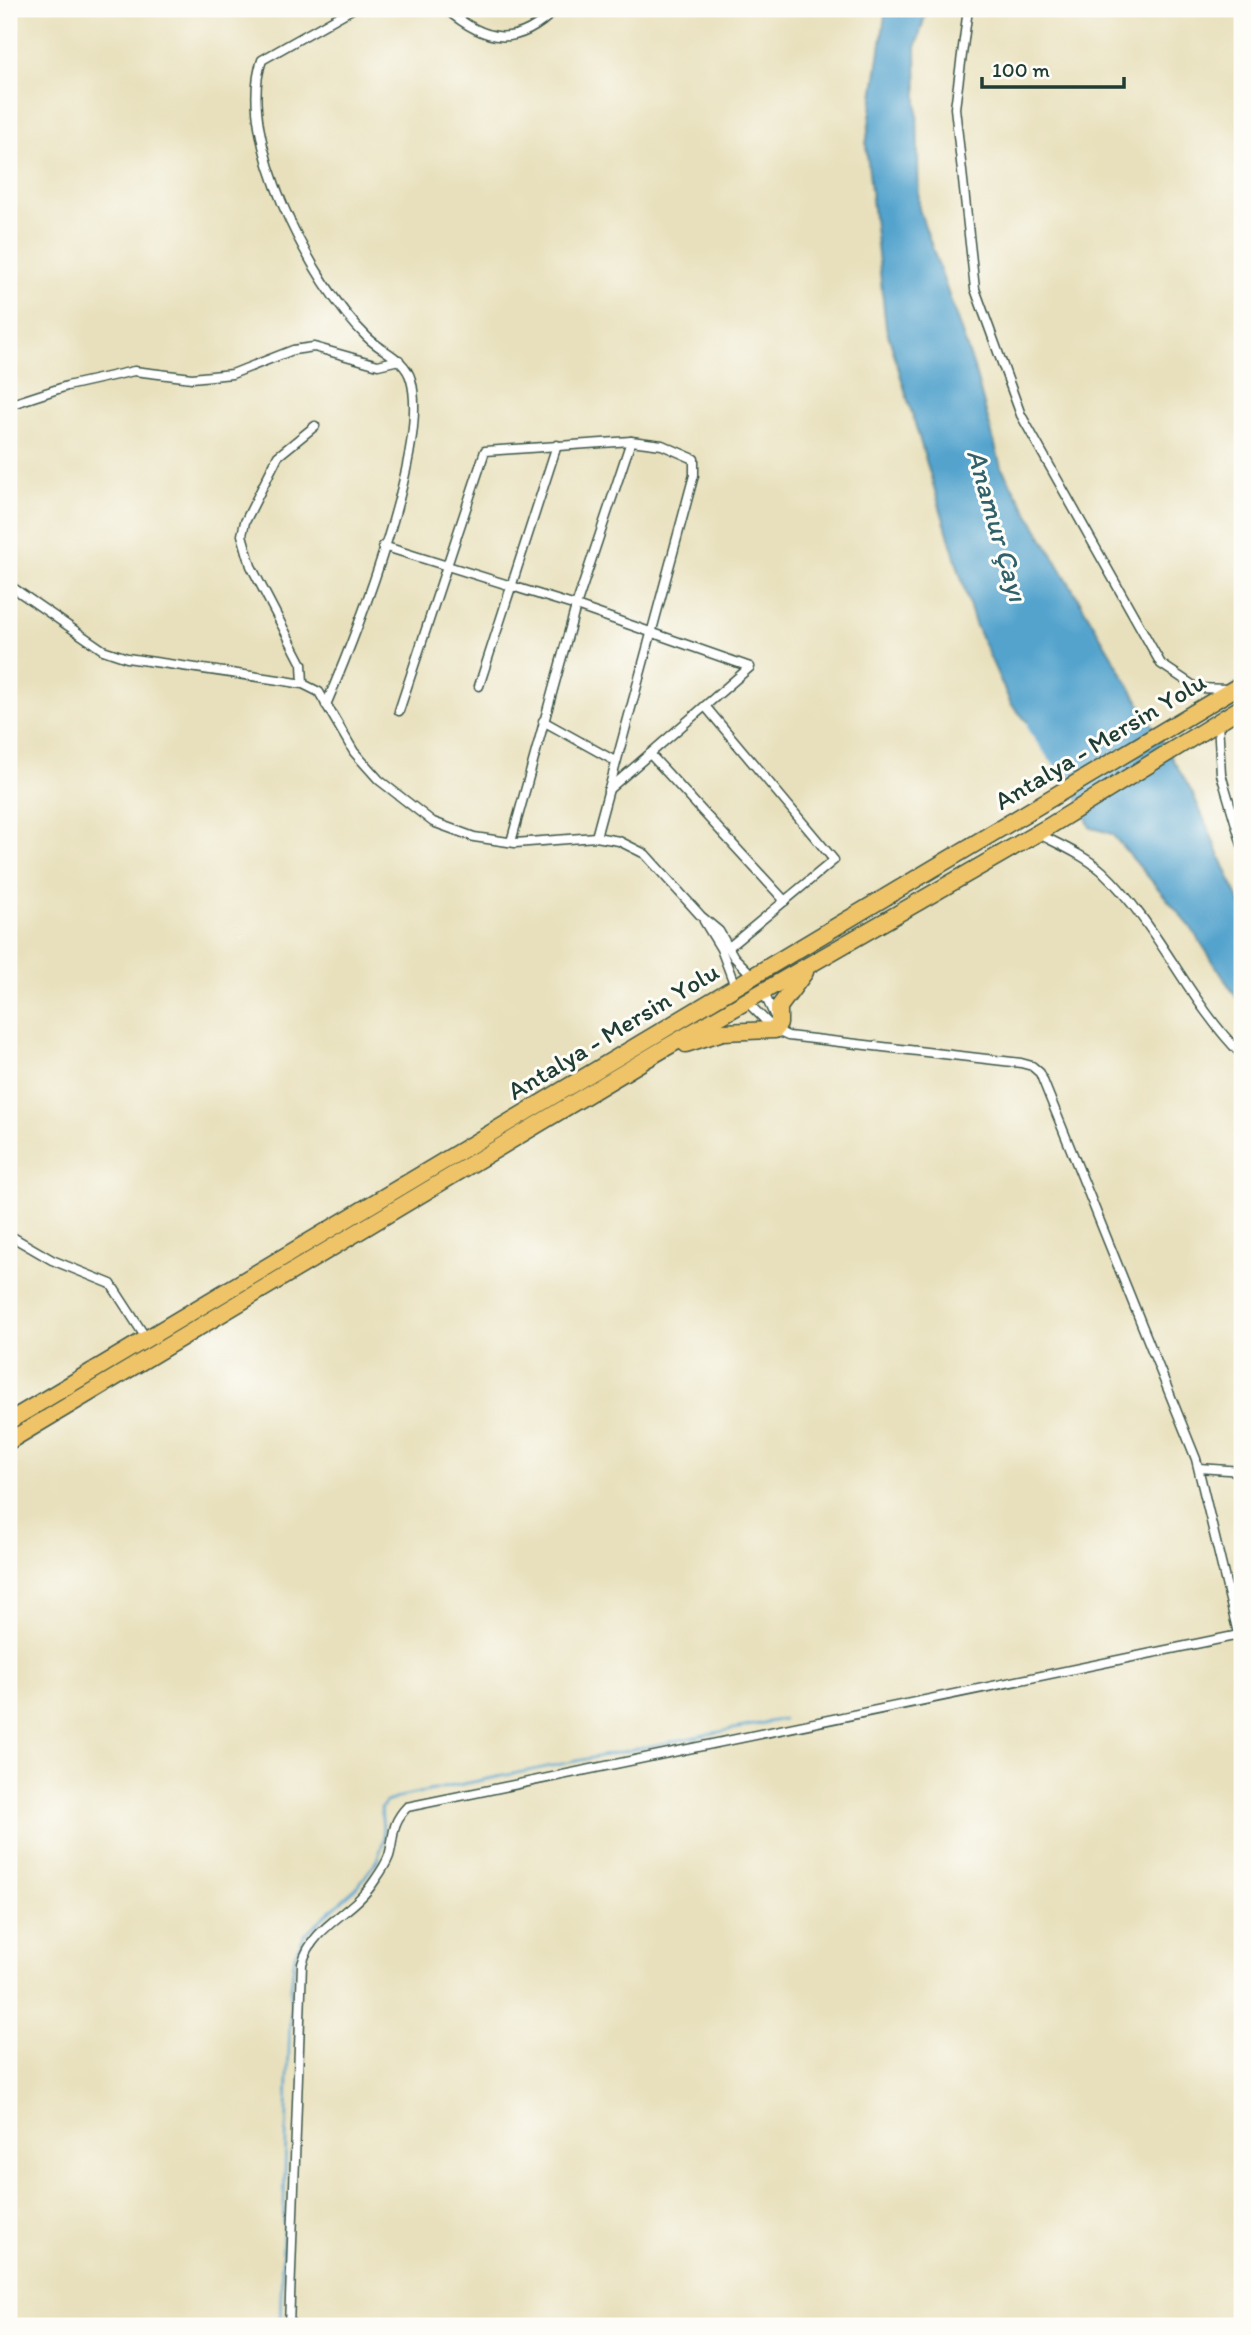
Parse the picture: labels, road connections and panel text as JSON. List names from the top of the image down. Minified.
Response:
{"streets":{"highway":["Antalya - Mersin Yolu"]},"water":["Anamur Çayı"],"scale_bar":"100 m"}
